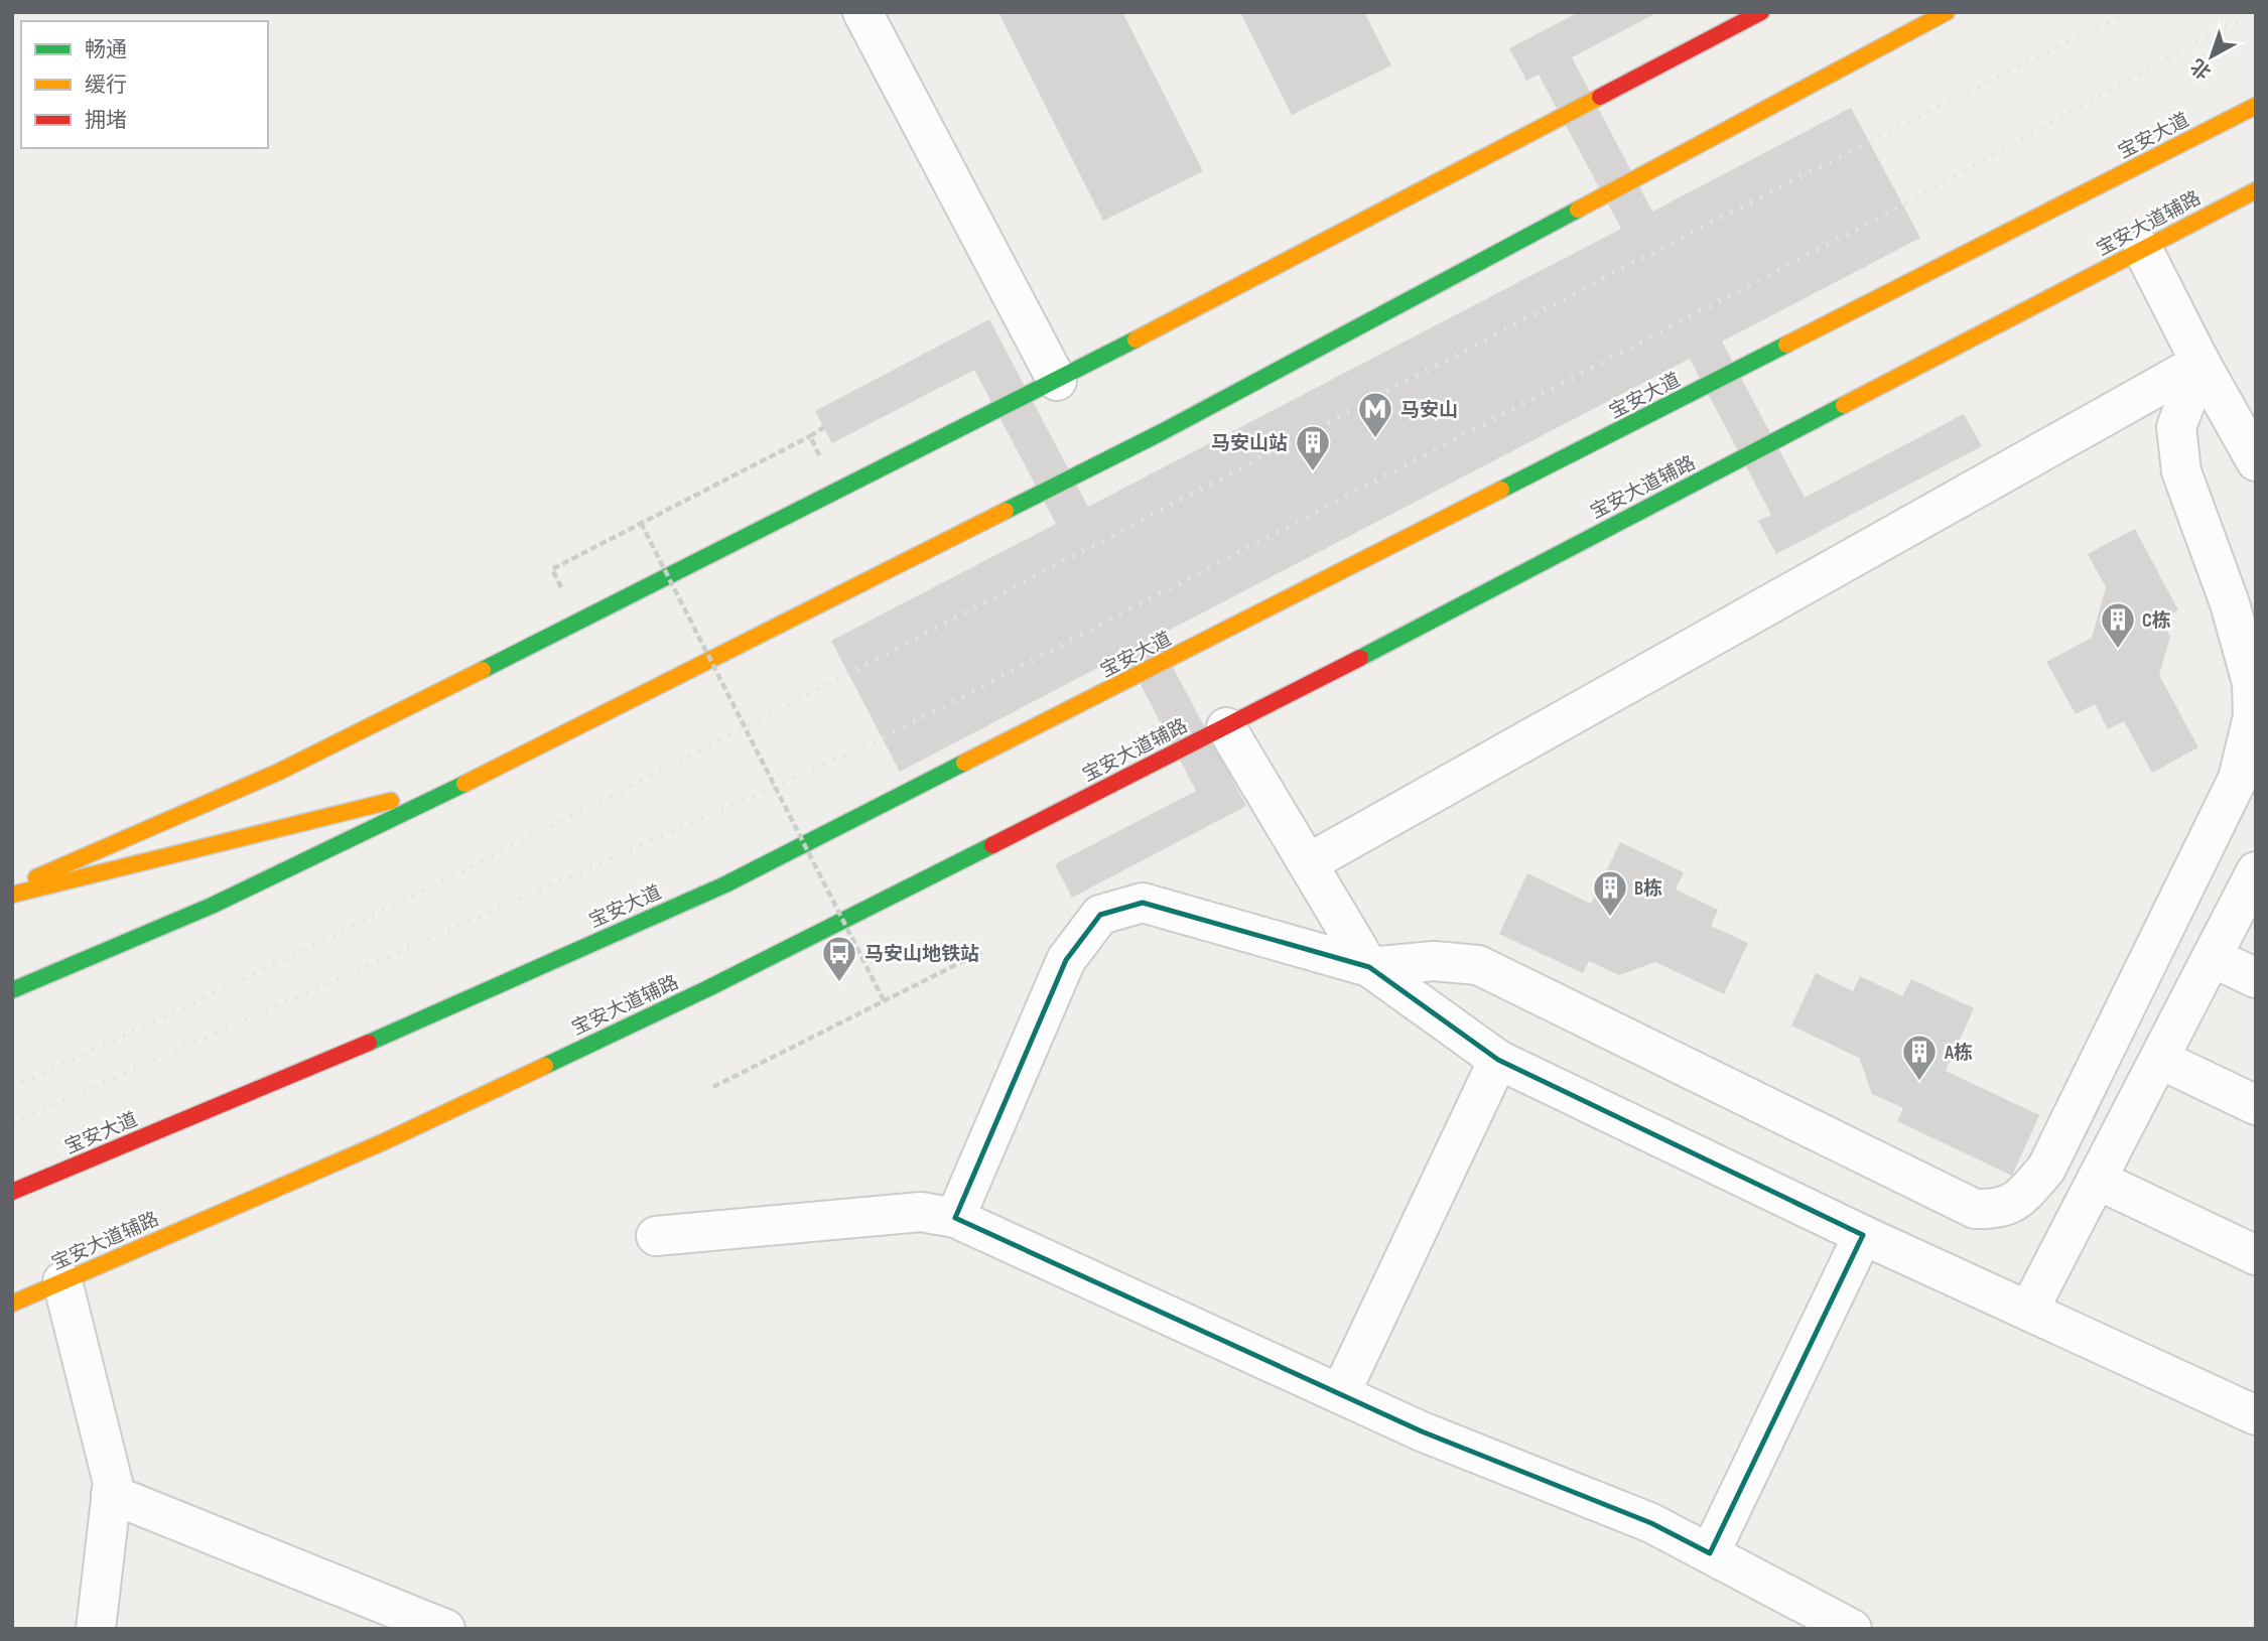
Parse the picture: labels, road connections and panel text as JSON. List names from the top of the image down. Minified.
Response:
{"streets":{"main road":["宝安大道","宝安大道辅路"]},"places":{"metro station":["马安山"],"building":["马安山站","C栋","B栋","A栋"],"bus stop":["马安山地铁站"]},"legend":["畅通","缓行","拥堵"],"north":"bottom left"}
